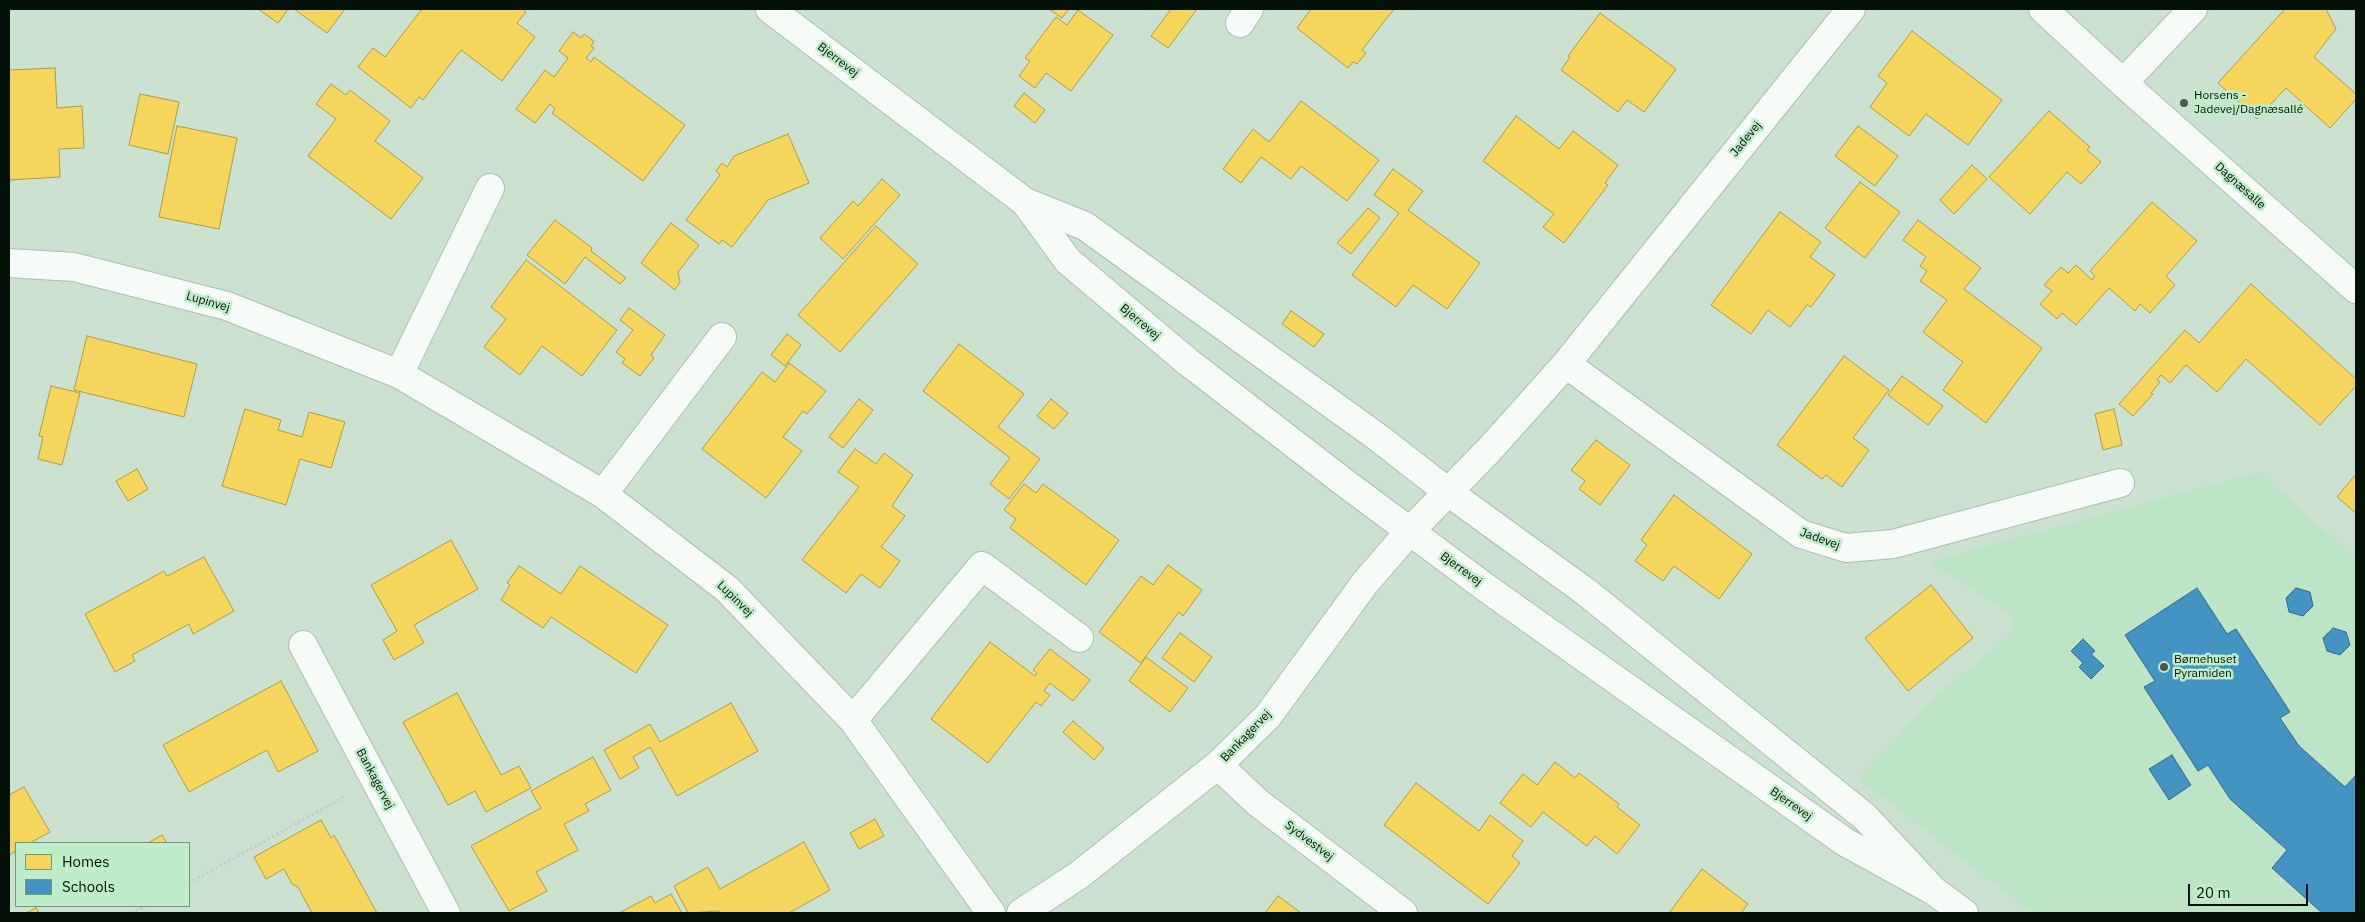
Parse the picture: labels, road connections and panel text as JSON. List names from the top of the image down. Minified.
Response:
{"streets":{"street":["Bjerrevej","Jadevej","Dagnæsalle","Lupinvej","Bankagervej","Sydvestvej"]},"crossings":[["Bjerrevej","Jadevej"],["Bjerrevej","Bankagervej"],["Jadevej","Bankagervej"],["Bankagervej","Sydvestvej"]],"places":["Horsens - Jadevej/Dagnæsallé","Børnehuset Pyramiden"],"legend":["Homes","Schools"],"scale_bar":"20 m"}
